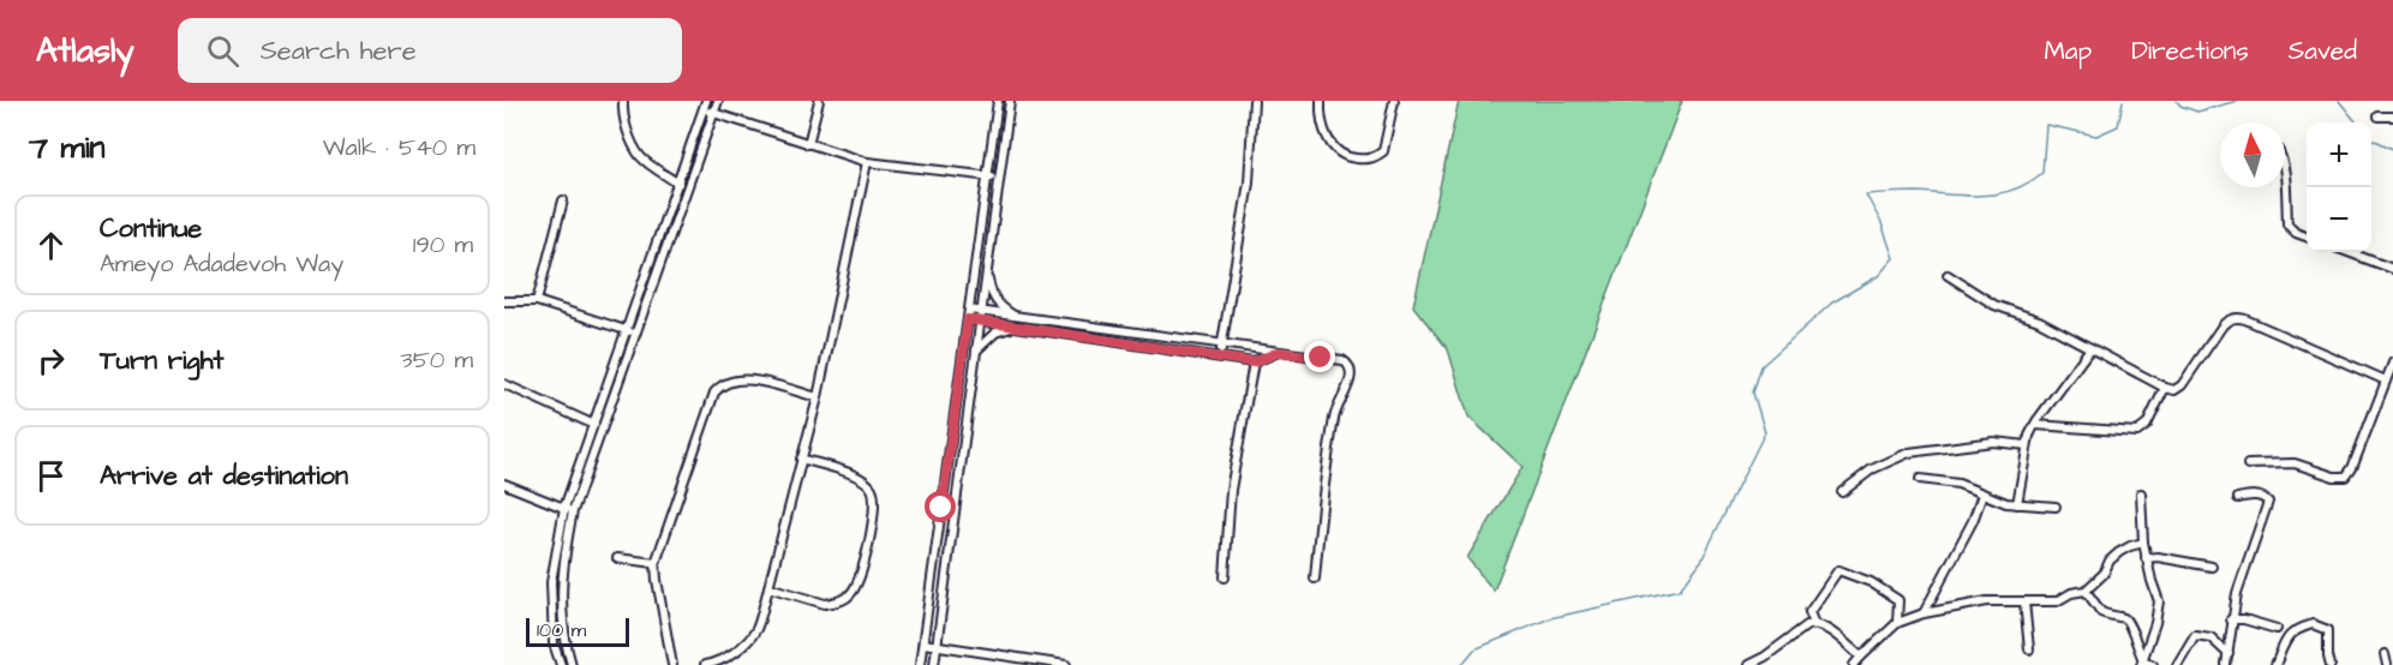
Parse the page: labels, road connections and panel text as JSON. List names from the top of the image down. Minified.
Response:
{"scale_bar":"100 m","north":"top","page":{"header":"Atlasly","search":"Search here","nav":["Map","Directions","Saved"],"heading":["7 min","Walk · 540 m"],"map_buttons":["+","−"],"list":[["Continue","Ameyo Adadevoh Way","190 m"],["Turn right","350 m"],"Arrive at destination"],"scale":"100 m"}}
